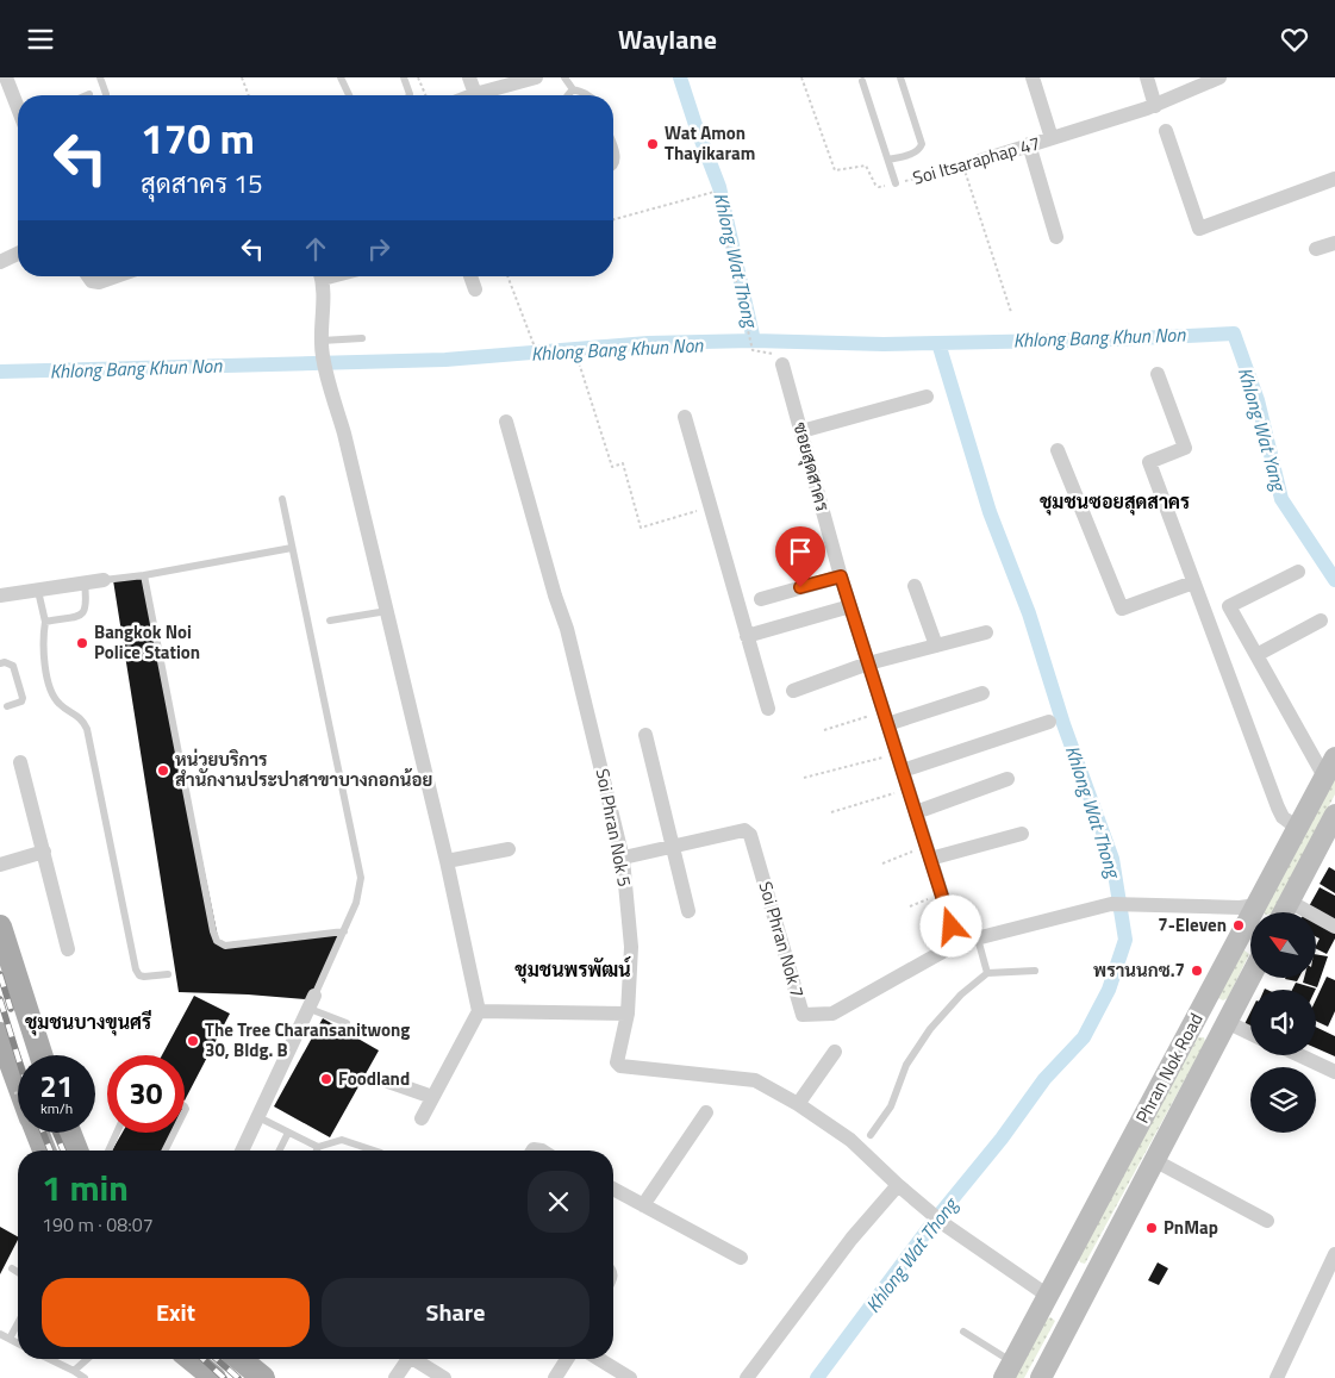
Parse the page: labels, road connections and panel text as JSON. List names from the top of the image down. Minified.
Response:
{"streets":{"main road":["Phran Nok Road"],"street":["Soi Itsaraphap 47","ซอยสุดสาคร","Soi Phran Nok 5","Soi Phran Nok 7"]},"crossings":[["ซอยสุดสาคร","Soi Phran Nok 7"],["Soi Phran Nok 5","Phran Nok Road"],["Soi Phran Nok 7","Phran Nok Road"]],"districts":["ชุมชนซอยสุดสาคร","ชุมชนพรพัฒน์","ชุมชนบางขุนศรี"],"water":["Khlong Wat Thong","Khlong Bang Khun Non","Khlong Wat Yang"],"places":["Wat Amon Thayikaram","Bangkok Noi Police Station","หน่วยบริการ สำนักงานประปาสาขาบางกอกน้อย","7-Eleven","พรานนกซ.7","The Tree Charansanitwong 30, Bldg. B","Foodland","PnMap"],"north":"top left","page":{"header":"Waylane","turn":["170 m","สุดสาคร 15"],"speed":"21 km/h","limit":"30","heading":["1 min","190 m · 08:07"],"buttons":["Exit","Share"]}}
